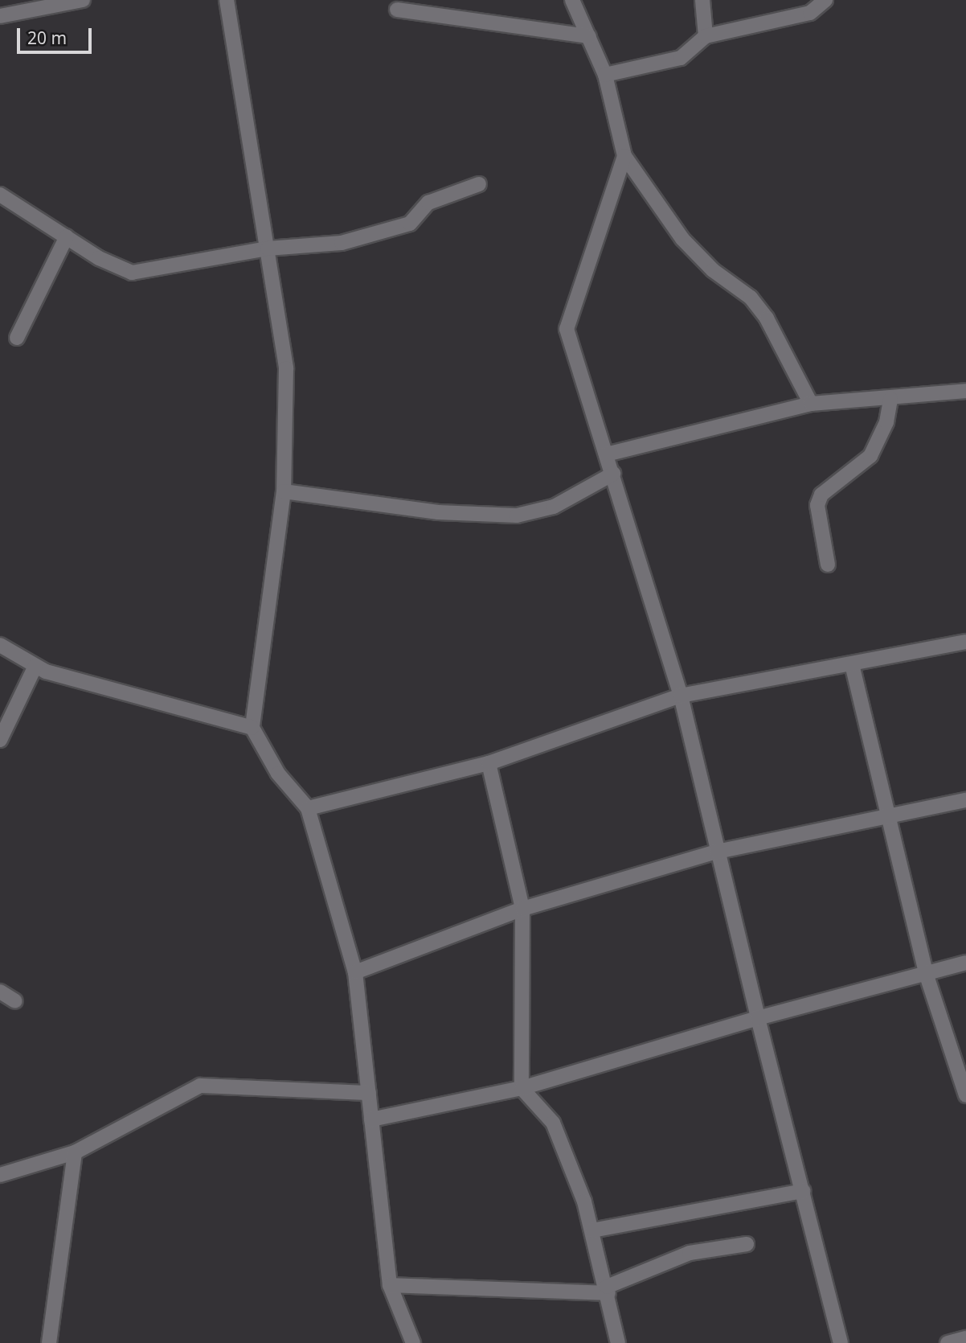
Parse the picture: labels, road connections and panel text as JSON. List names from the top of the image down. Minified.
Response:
{"scale_bar":"20 m"}
